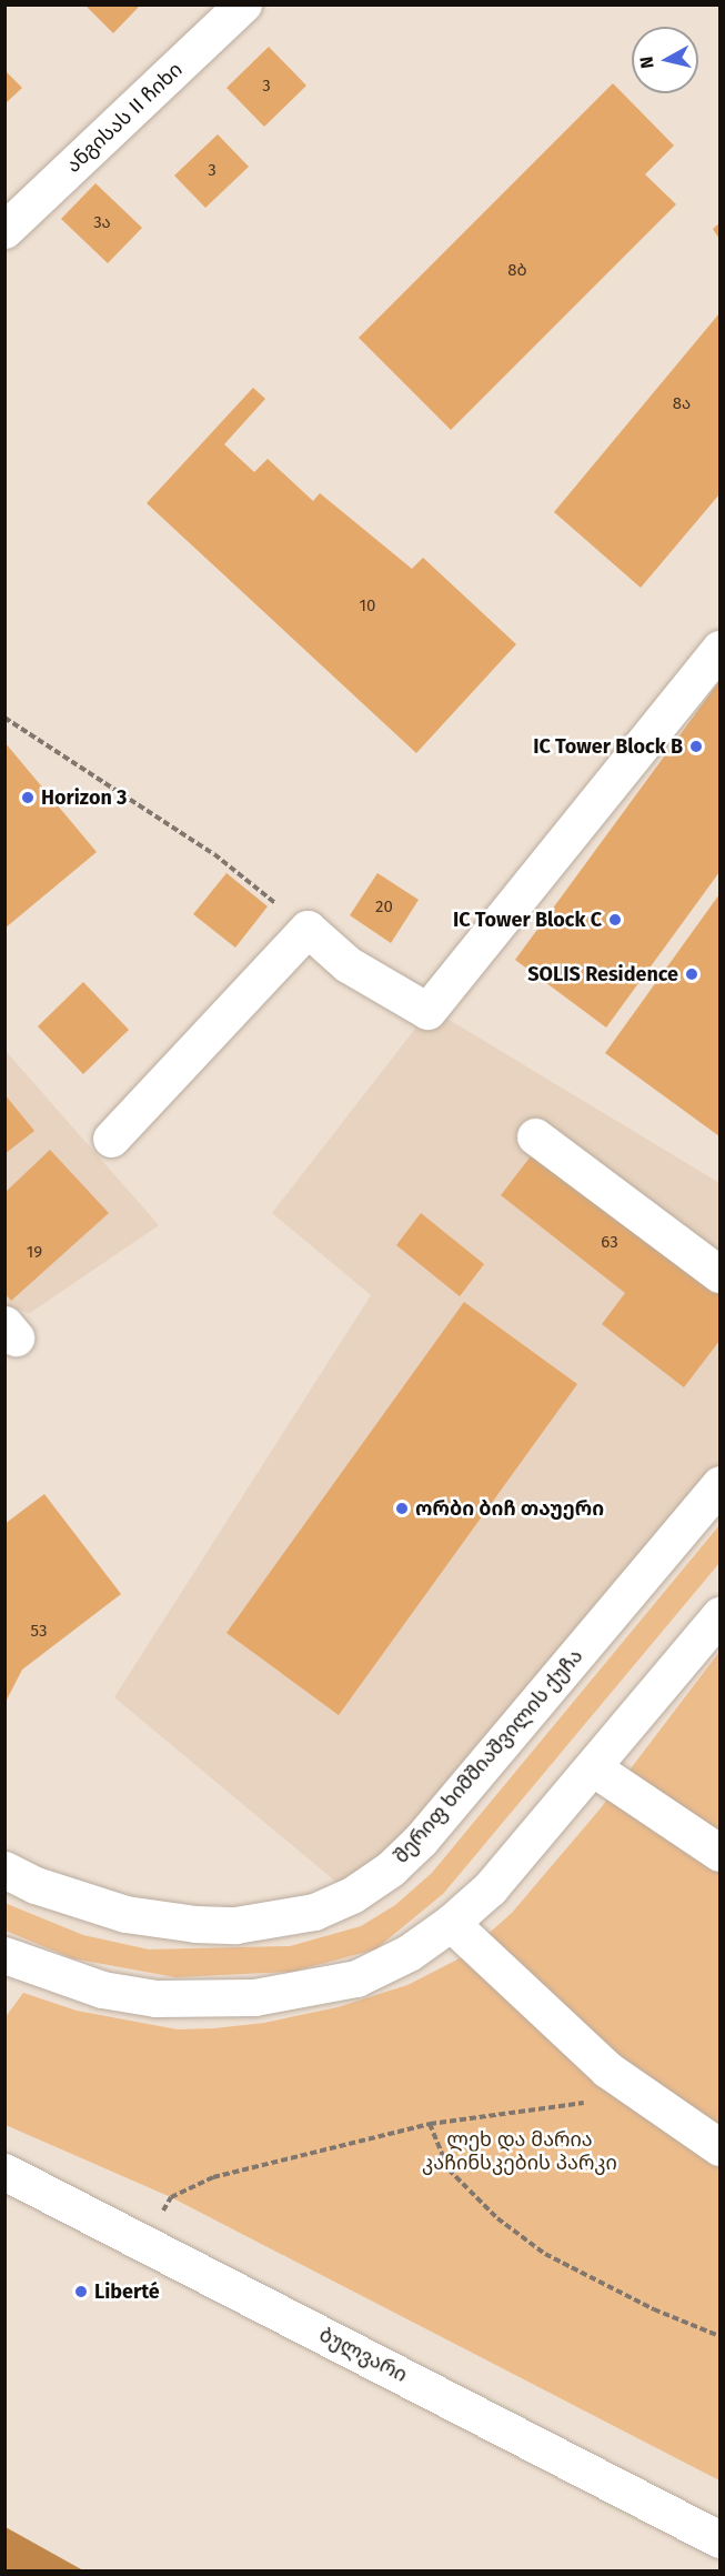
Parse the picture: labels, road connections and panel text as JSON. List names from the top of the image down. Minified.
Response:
{"streets":{"street":["ანგისას II ჩიხი","შერიფ ხიმშიაშვილის ქუჩა","ბულვარი"]},"parks":["ლეხ და მარია კაჩინსკების პარკი"],"places":["IC Tower Block B","Horizon 3","IC Tower Block C","SOLIS Residence","ორბი ბიჩ თაუერი","Liberté"],"house_numbers":["3","3","3ა","8ბ","8ა","10","20","63","19","53"],"north":"left"}
